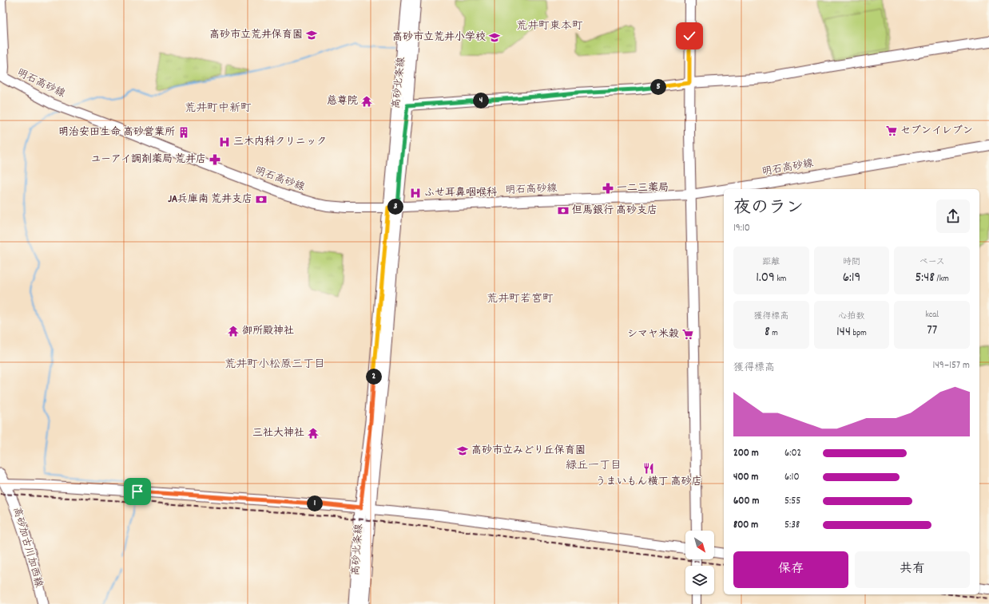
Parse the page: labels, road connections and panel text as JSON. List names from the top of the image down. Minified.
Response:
{"streets":{"main road":["高砂北条線","高砂加古川加西線"],"street":["明石高砂線"]},"crossings":[["高砂北条線","明石高砂線"]],"districts":["荒井町東本町","荒井町中新町","荒井町若宮町","荒井町小松原三丁目","緑丘一丁目"],"places":{"school or university":["高砂市立荒井保育園","高砂市立荒井小学校","高砂市立みどり丘保育園"],"temple":["慈尊院","御所殿神社","三社大神社"],"supermarket":["セブンイレブン","シマヤ米穀"],"building":["明治安田生命 高砂営業所"],"hospital":["三木内科クリニック","ふせ耳鼻咽喉科"],"pharmacy":["ユーアイ調剤薬局 荒井店","一二三薬局"],"bank":["JA兵庫南 荒井支店","但馬銀行 高砂支店"],"restaurant":["うまいもん横丁 高砂店"]},"north":"bottom right","page":{"pins":["5","4","3","2","1"],"heading":["夜のラン","19:10"],"stats":[["距離","1.09 km"],["時間","6:19"],["ペース","5:48 /km"],["獲得標高","8 m"],["心拍数","144 bpm"],["kcal","77"]],"chart":["獲得標高","149–157 m"],"list":[{"name":"200 m","note":"6:02"},{"name":"400 m","note":"6:10"},{"name":"600 m","note":"5:55"},{"name":"800 m","note":"5:38"}],"buttons":["保存","共有"]}}
